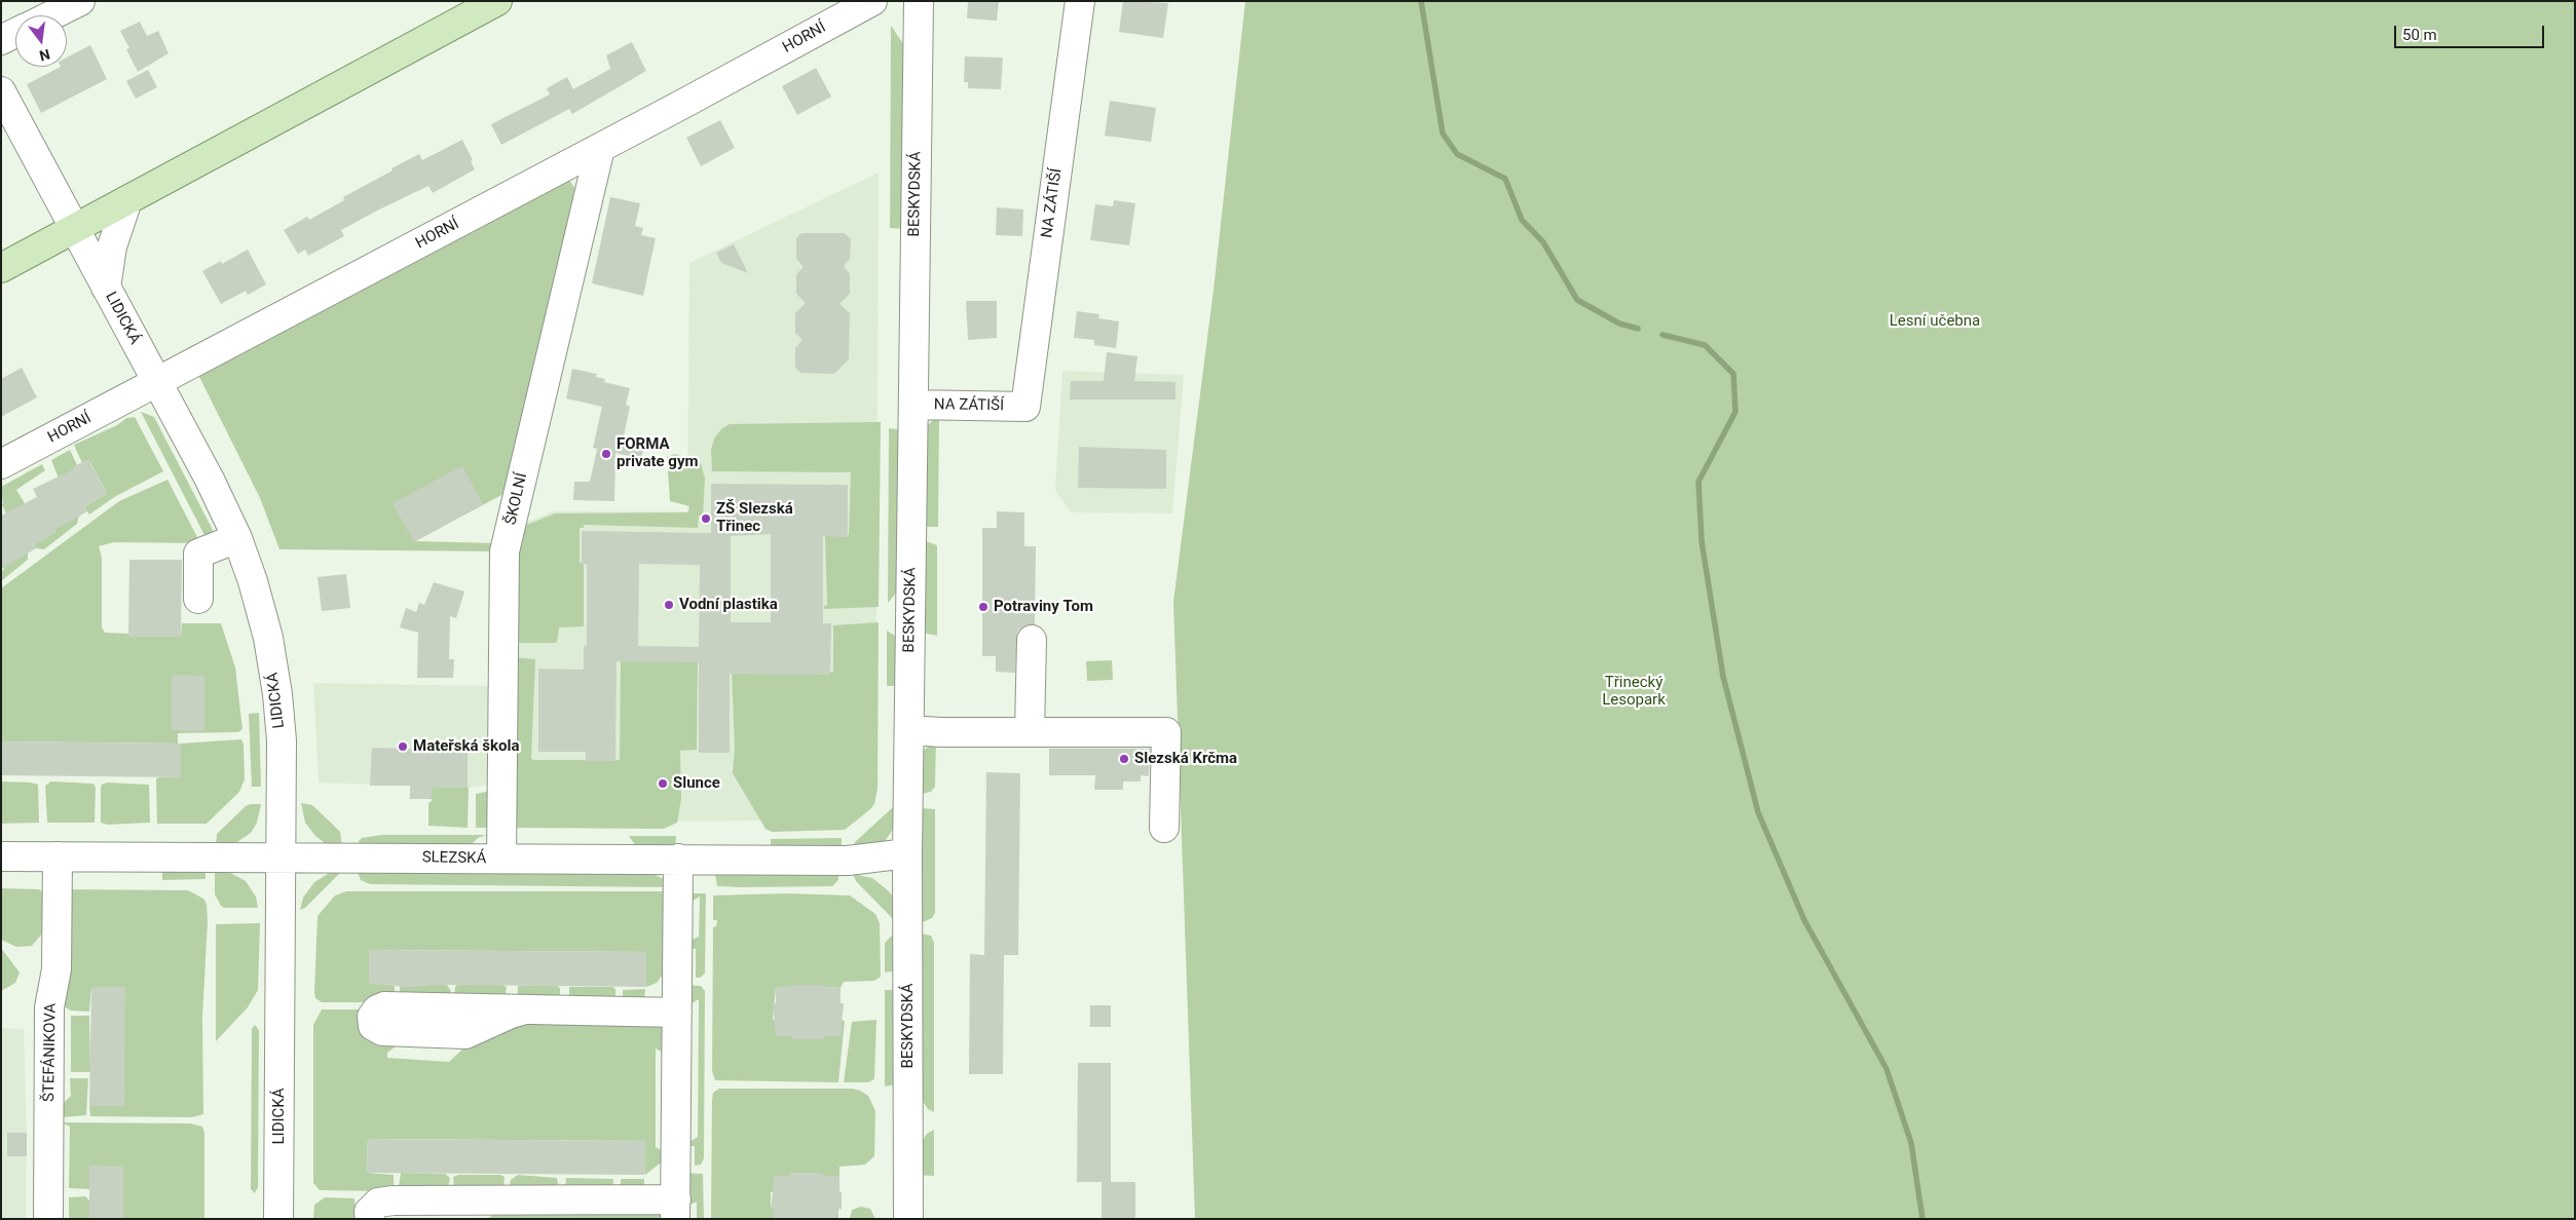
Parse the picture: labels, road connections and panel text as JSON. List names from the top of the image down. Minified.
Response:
{"streets":{"street":["HORNÍ","BESKYDSKÁ","NA ZÁTIŠÍ","LIDICKÁ","ŠKOLNÍ","SLEZSKÁ","ŠTEFÁNIKOVA"]},"crossings":[["HORNÍ","LIDICKÁ"],["HORNÍ","ŠKOLNÍ"],["BESKYDSKÁ","NA ZÁTIŠÍ"],["BESKYDSKÁ","SLEZSKÁ"],["LIDICKÁ","SLEZSKÁ"],["ŠKOLNÍ","SLEZSKÁ"],["SLEZSKÁ","ŠTEFÁNIKOVA"]],"parks":["Lesní učebna","Třinecký Lesopark"],"places":["FORMA private gym","ZŠ Slezská Třinec","Vodní plastika","Potraviny Tom","Mateřská škola","Slezská Krčma","Slunce"],"scale_bar":"50 m","north":"bottom"}
